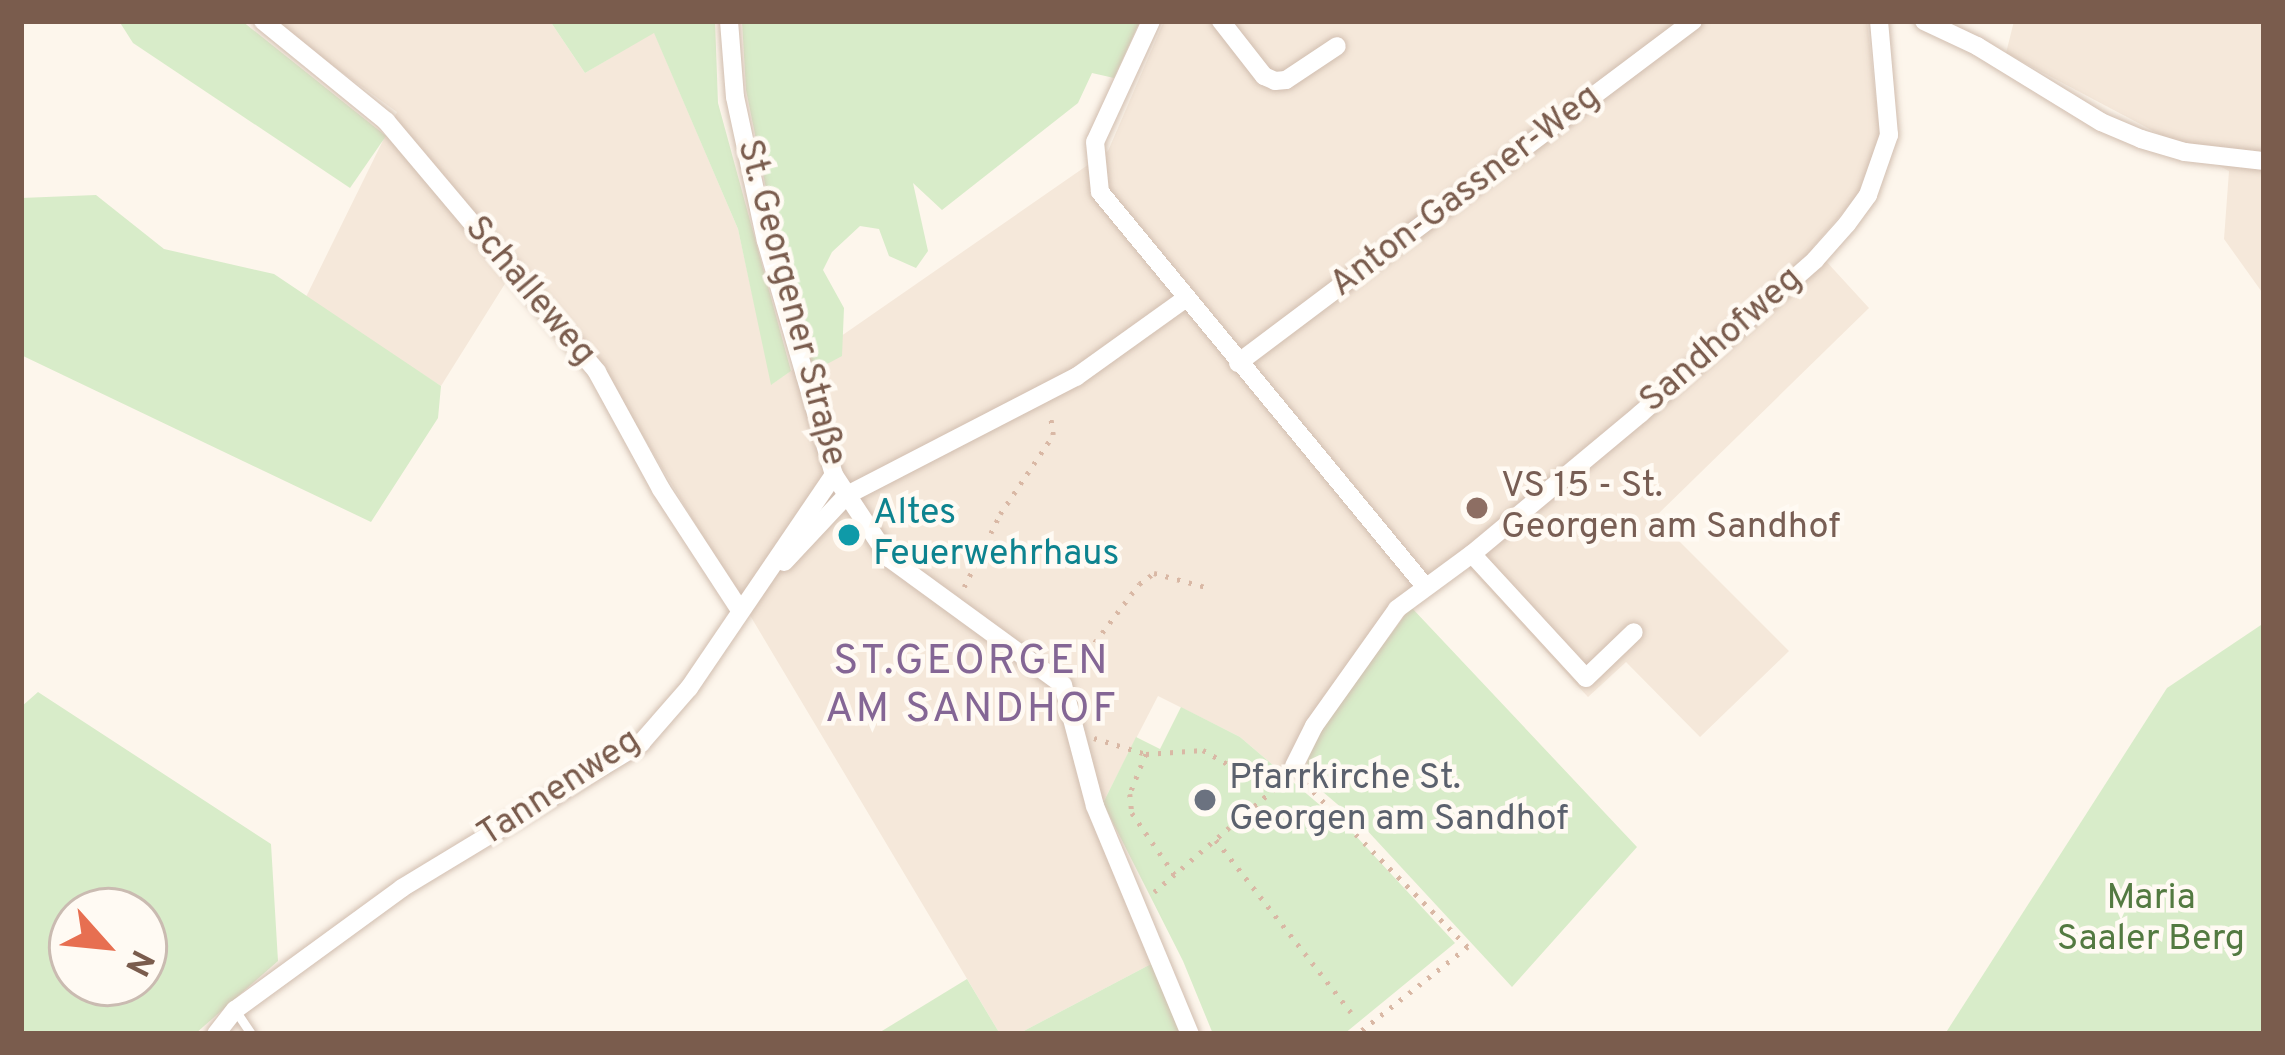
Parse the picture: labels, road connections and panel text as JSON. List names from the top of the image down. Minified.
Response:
{"streets":{"street":["Anton-Gassner-Weg","Schalleweg","St. Georgener Straße","Sandhofweg","Tannenweg"]},"crossings":[["Schalleweg","Tannenweg"],["St. Georgener Straße","Tannenweg"]],"districts":["ST.GEORGEN AM SANDHOF"],"parks":["Maria Saaler Berg"],"places":["VS 15 - St. Georgen am Sandhof","Altes Feuerwehrhaus","Pfarrkirche St. Georgen am Sandhof"],"north":"bottom right"}
